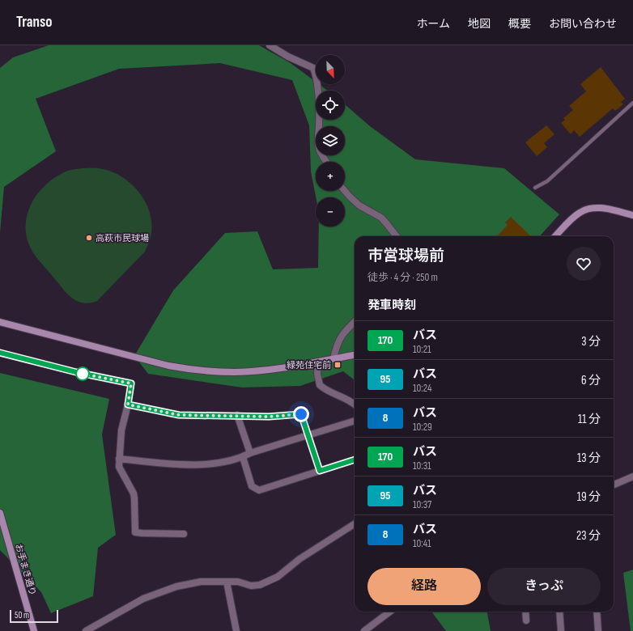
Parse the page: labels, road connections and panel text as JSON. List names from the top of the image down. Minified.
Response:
{"streets":{"street":["お手まき通り"]},"places":{"other":["高萩市民球場"],"transit":["緑苑住宅前"]},"lines":["bus line 170"],"scale_bar":"50 m","north":"bottom right","page":{"header":"Transo","nav":["ホーム","地図","概要","お問い合わせ"],"map_buttons":["+","−"],"heading":[["市営球場前","徒歩 · 4 分 · 250 m"],"発車時刻"],"list":[{"mark":"170","name":"バス","note":"10:21","value":"3 分"},{"mark":"95","name":"バス","note":"10:24","value":"6 分"},{"mark":"8","name":"バス","note":"10:29","value":"11 分"},{"mark":"170","name":"バス","note":"10:31","value":"13 分"},{"mark":"95","name":"バス","note":"10:37","value":"19 分"},{"mark":"8","name":"バス","note":"10:41","value":"23 分"}],"buttons":["経路","きっぷ"],"scale":"50 m"}}
